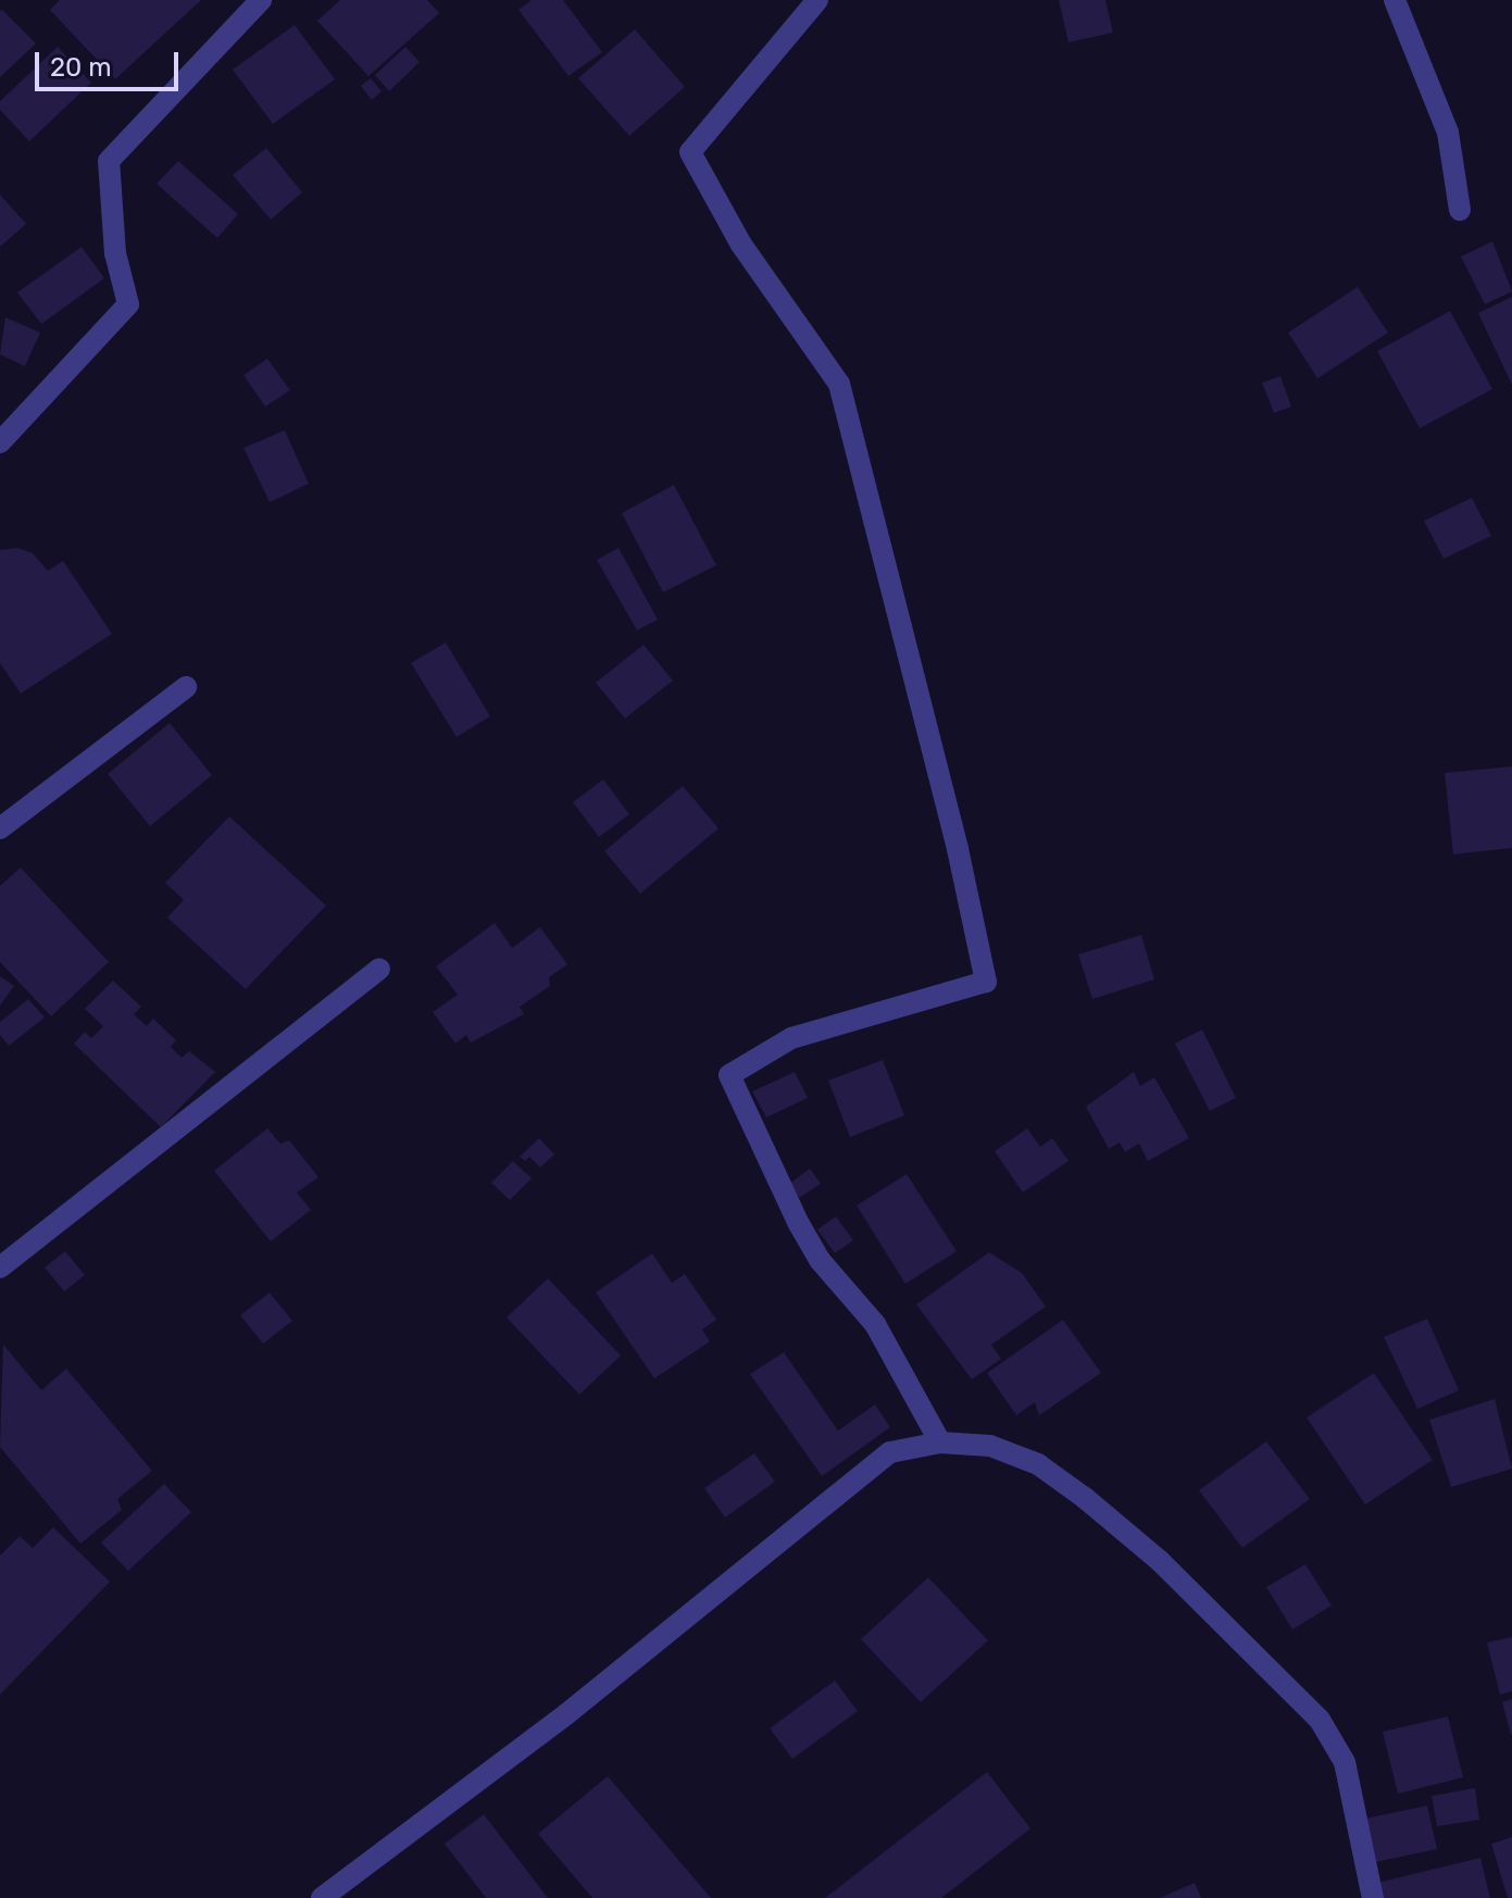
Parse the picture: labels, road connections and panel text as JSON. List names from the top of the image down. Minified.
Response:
{"scale_bar":"20 m"}
